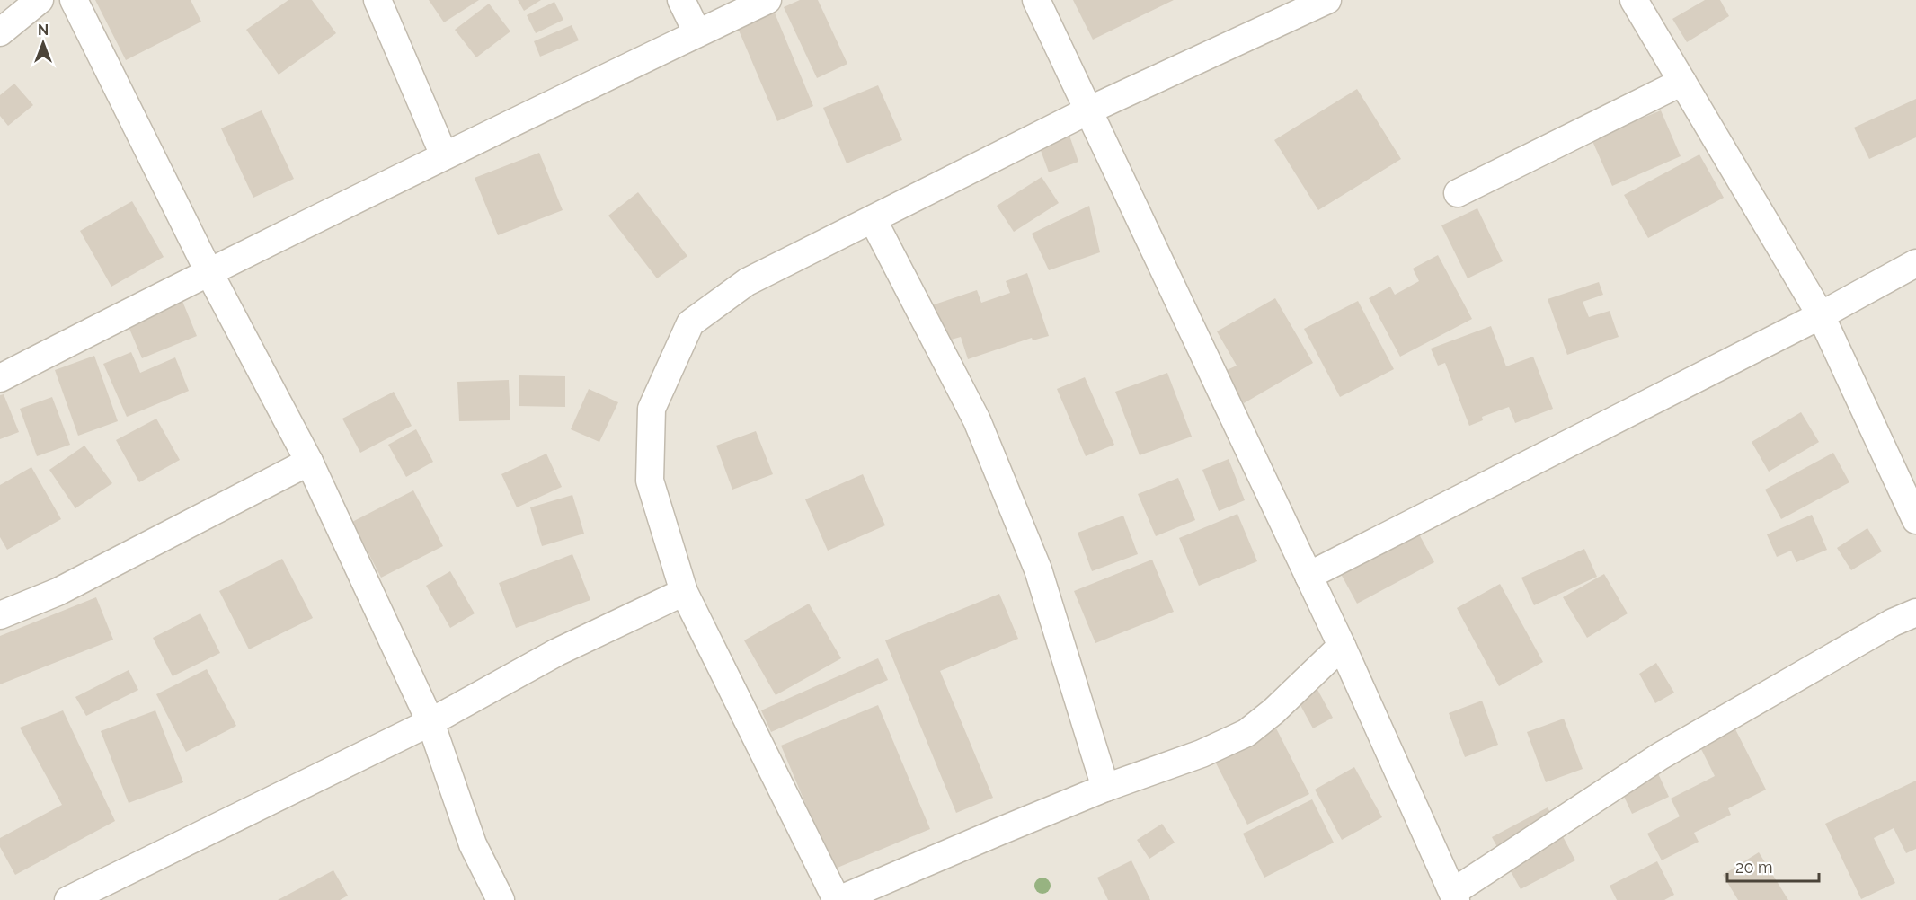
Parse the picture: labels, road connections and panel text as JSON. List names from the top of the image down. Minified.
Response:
{"scale_bar":"20 m","north":"top"}
